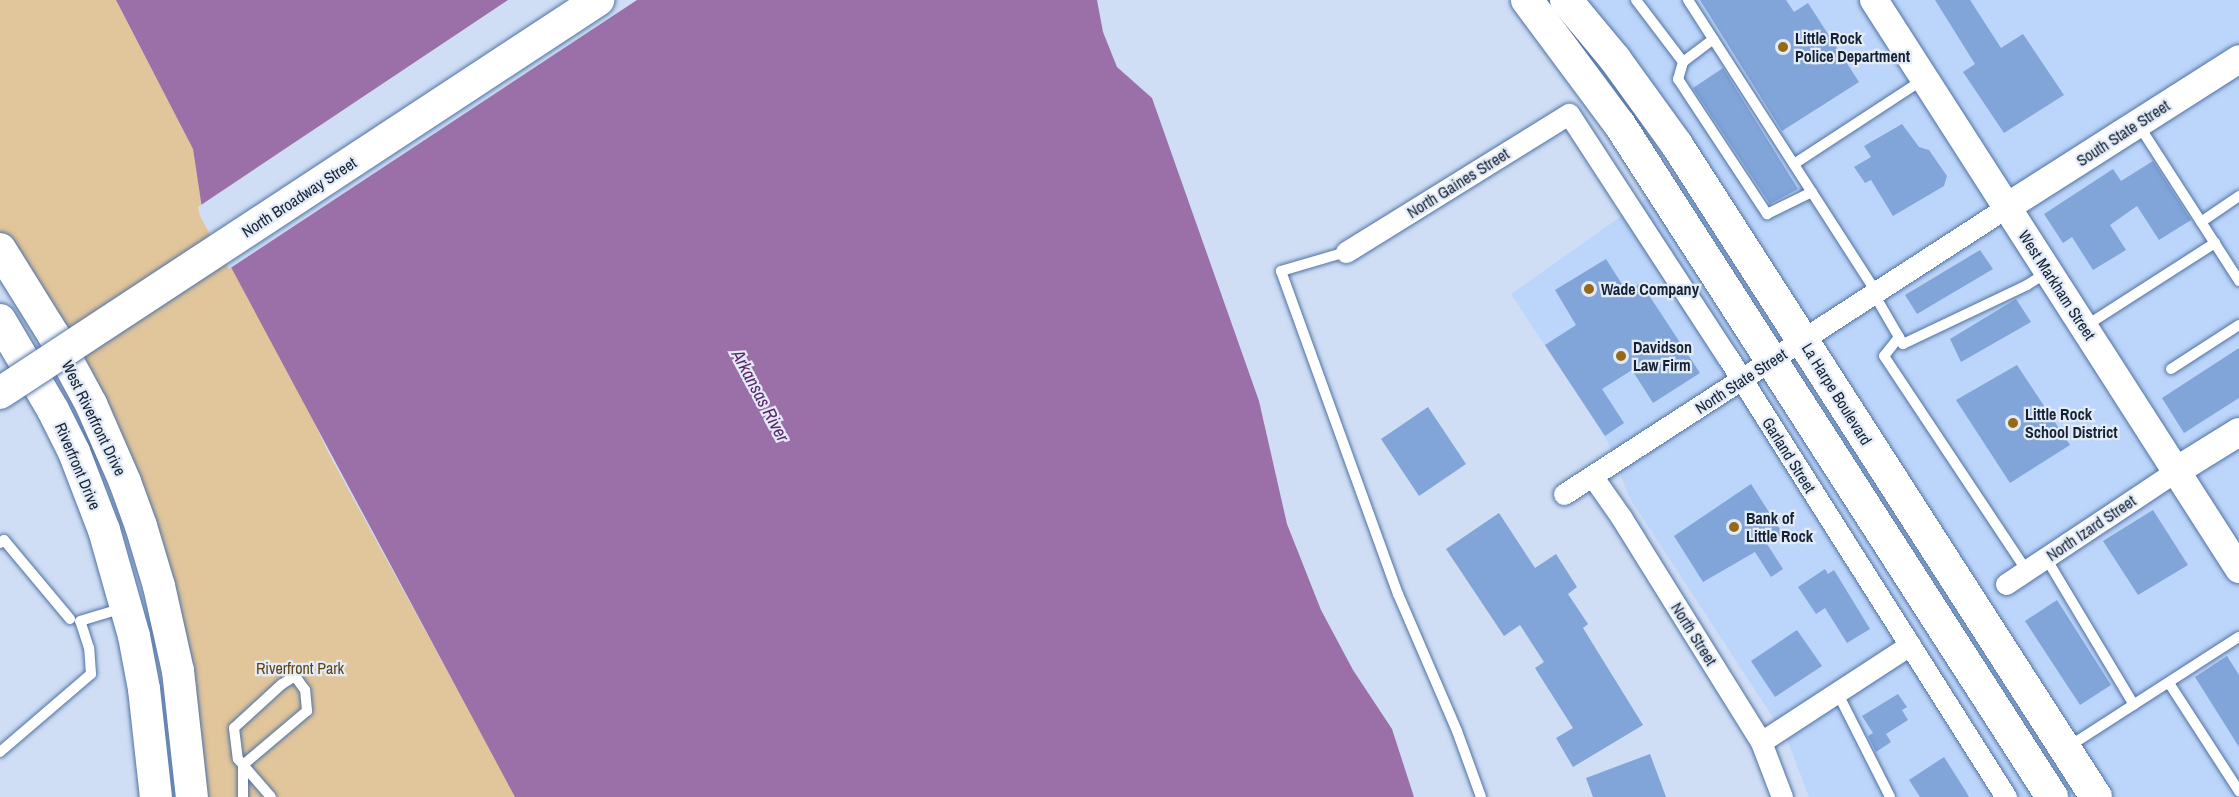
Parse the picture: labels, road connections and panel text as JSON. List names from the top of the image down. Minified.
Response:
{"streets":{"main road":["North Broadway Street","La Harpe Boulevard","West Riverfront Drive","Riverfront Drive"],"street":["South State Street","North Gaines Street","West Markham Street","North State Street","Garland Street","North Izard Street","North Street"]},"crossings":[["South State Street","West Markham Street"],["South State Street","North State Street"],["North Gaines Street","Garland Street"],["West Markham Street","North State Street"],["West Markham Street","North Izard Street"],["North State Street","La Harpe Boulevard"],["North State Street","Garland Street"],["North State Street","North Street"]],"water":["Arkansas River"],"parks":["Riverfront Park"],"places":["Little Rock Police Department","Wade Company","Davidson Law Firm","Little Rock School District","Bank of Little Rock"]}
